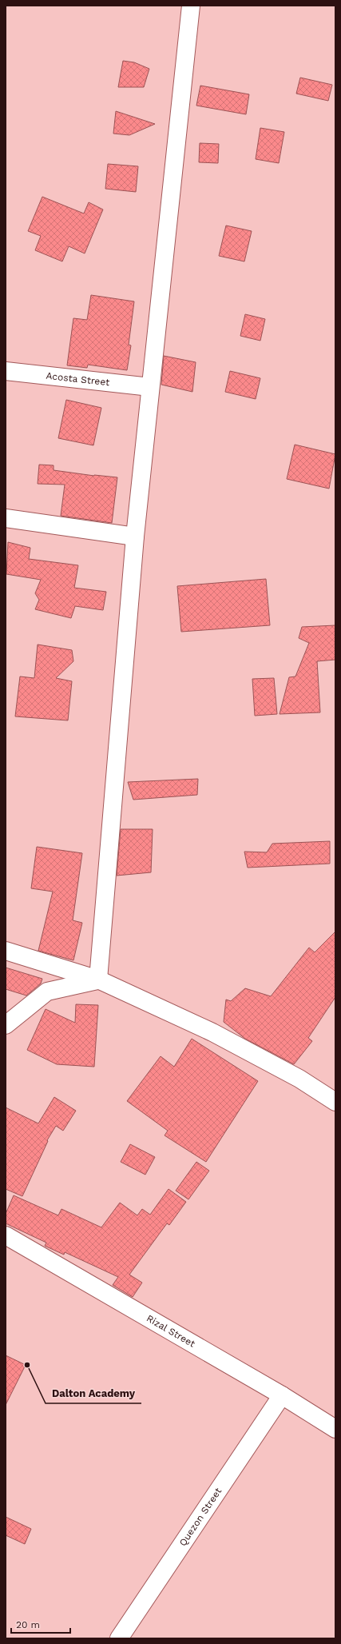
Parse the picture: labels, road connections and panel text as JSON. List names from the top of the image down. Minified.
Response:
{"streets":{"street":["Acosta Street","Rizal Street","Quezon Street"]},"crossings":[["Rizal Street","Quezon Street"]],"places":["Dalton Academy"],"scale_bar":"20 m"}
